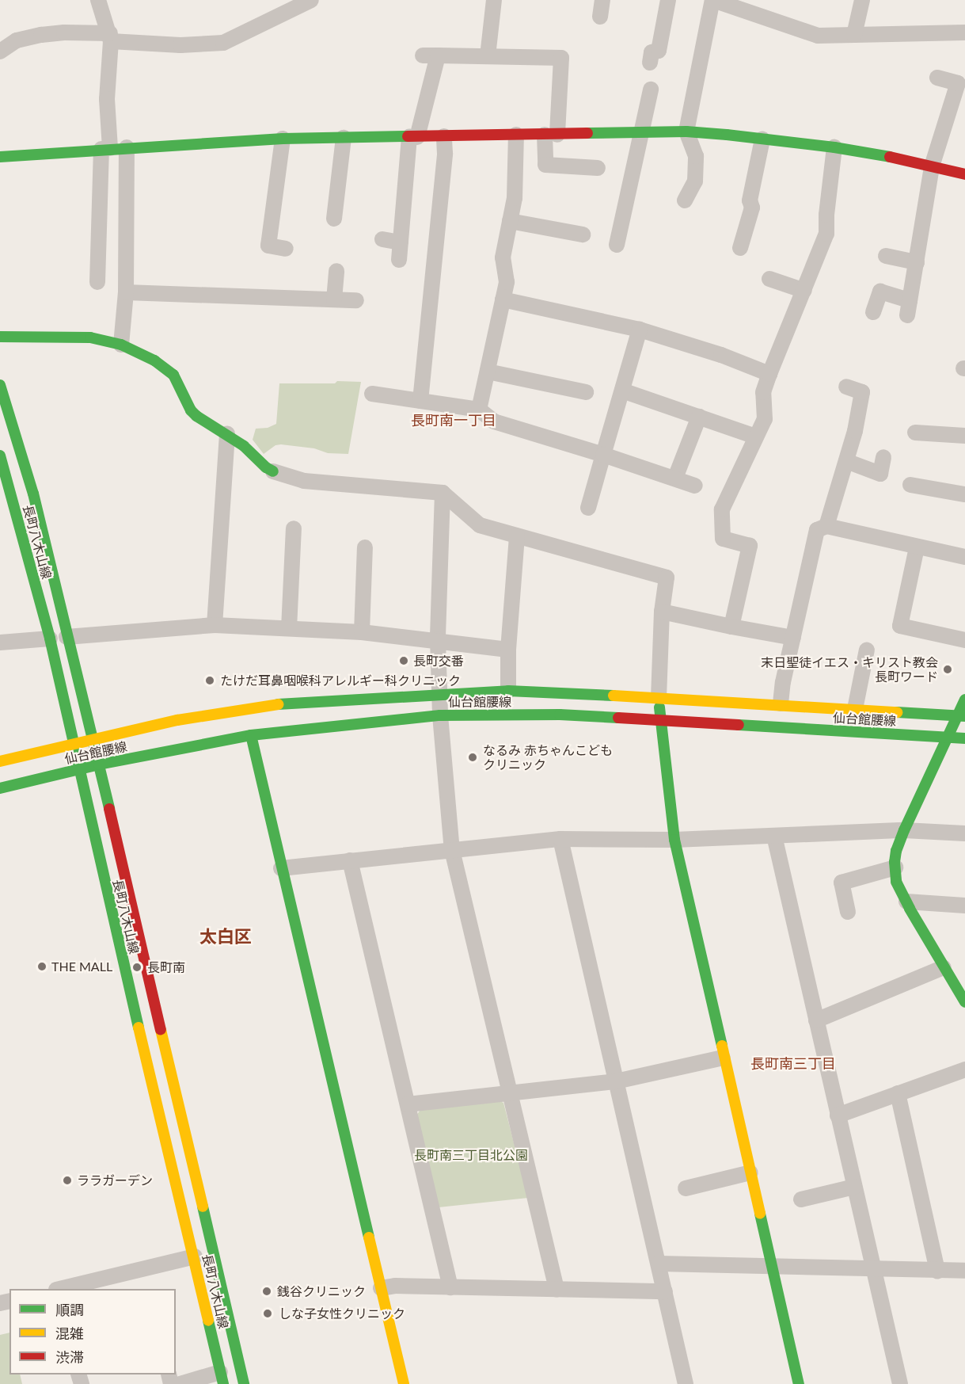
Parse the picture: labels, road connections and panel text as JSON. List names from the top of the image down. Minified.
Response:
{"streets":{"street":["長町八木山線","仙台館腰線"]},"crossings":[["長町八木山線","仙台館腰線"]],"districts":["長町南一丁目","太白区","長町南三丁目"],"parks":["長町南三丁目北公園"],"places":["長町交番","末日聖徒イエス・キリスト教会 長町ワード","たけだ耳鼻咽喉科アレルギー科クリニック","なるみ 赤ちゃんこども クリニック","THE MALL","長町南","ララガーデン","銭谷クリニック","しな子女性クリニック"],"legend":["順調","混雑","渋滞"]}
